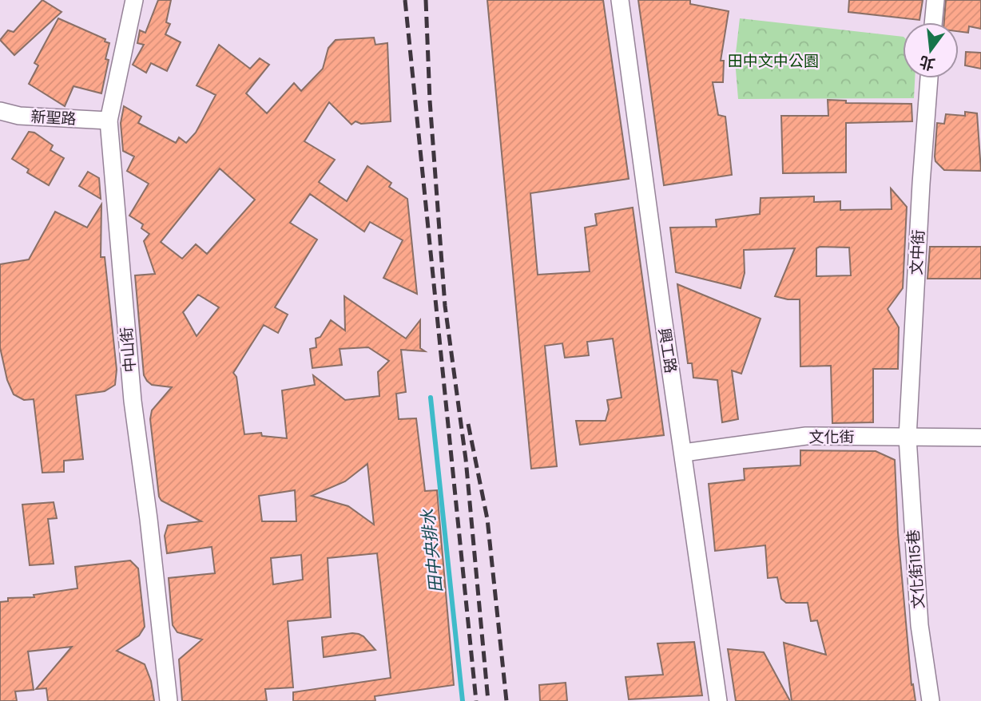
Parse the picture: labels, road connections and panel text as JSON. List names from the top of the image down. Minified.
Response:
{"streets":{"street":["新聖路","文中街","中山街","興工路","文化街","文化街115巷"]},"crossings":[["新聖路","中山街"],["文中街","文化街"],["文中街","文化街115巷"],["興工路","文化街"],["文化街","文化街115巷"]],"water":["田中央排水"],"parks":["田中文中公園"],"north":"bottom"}
